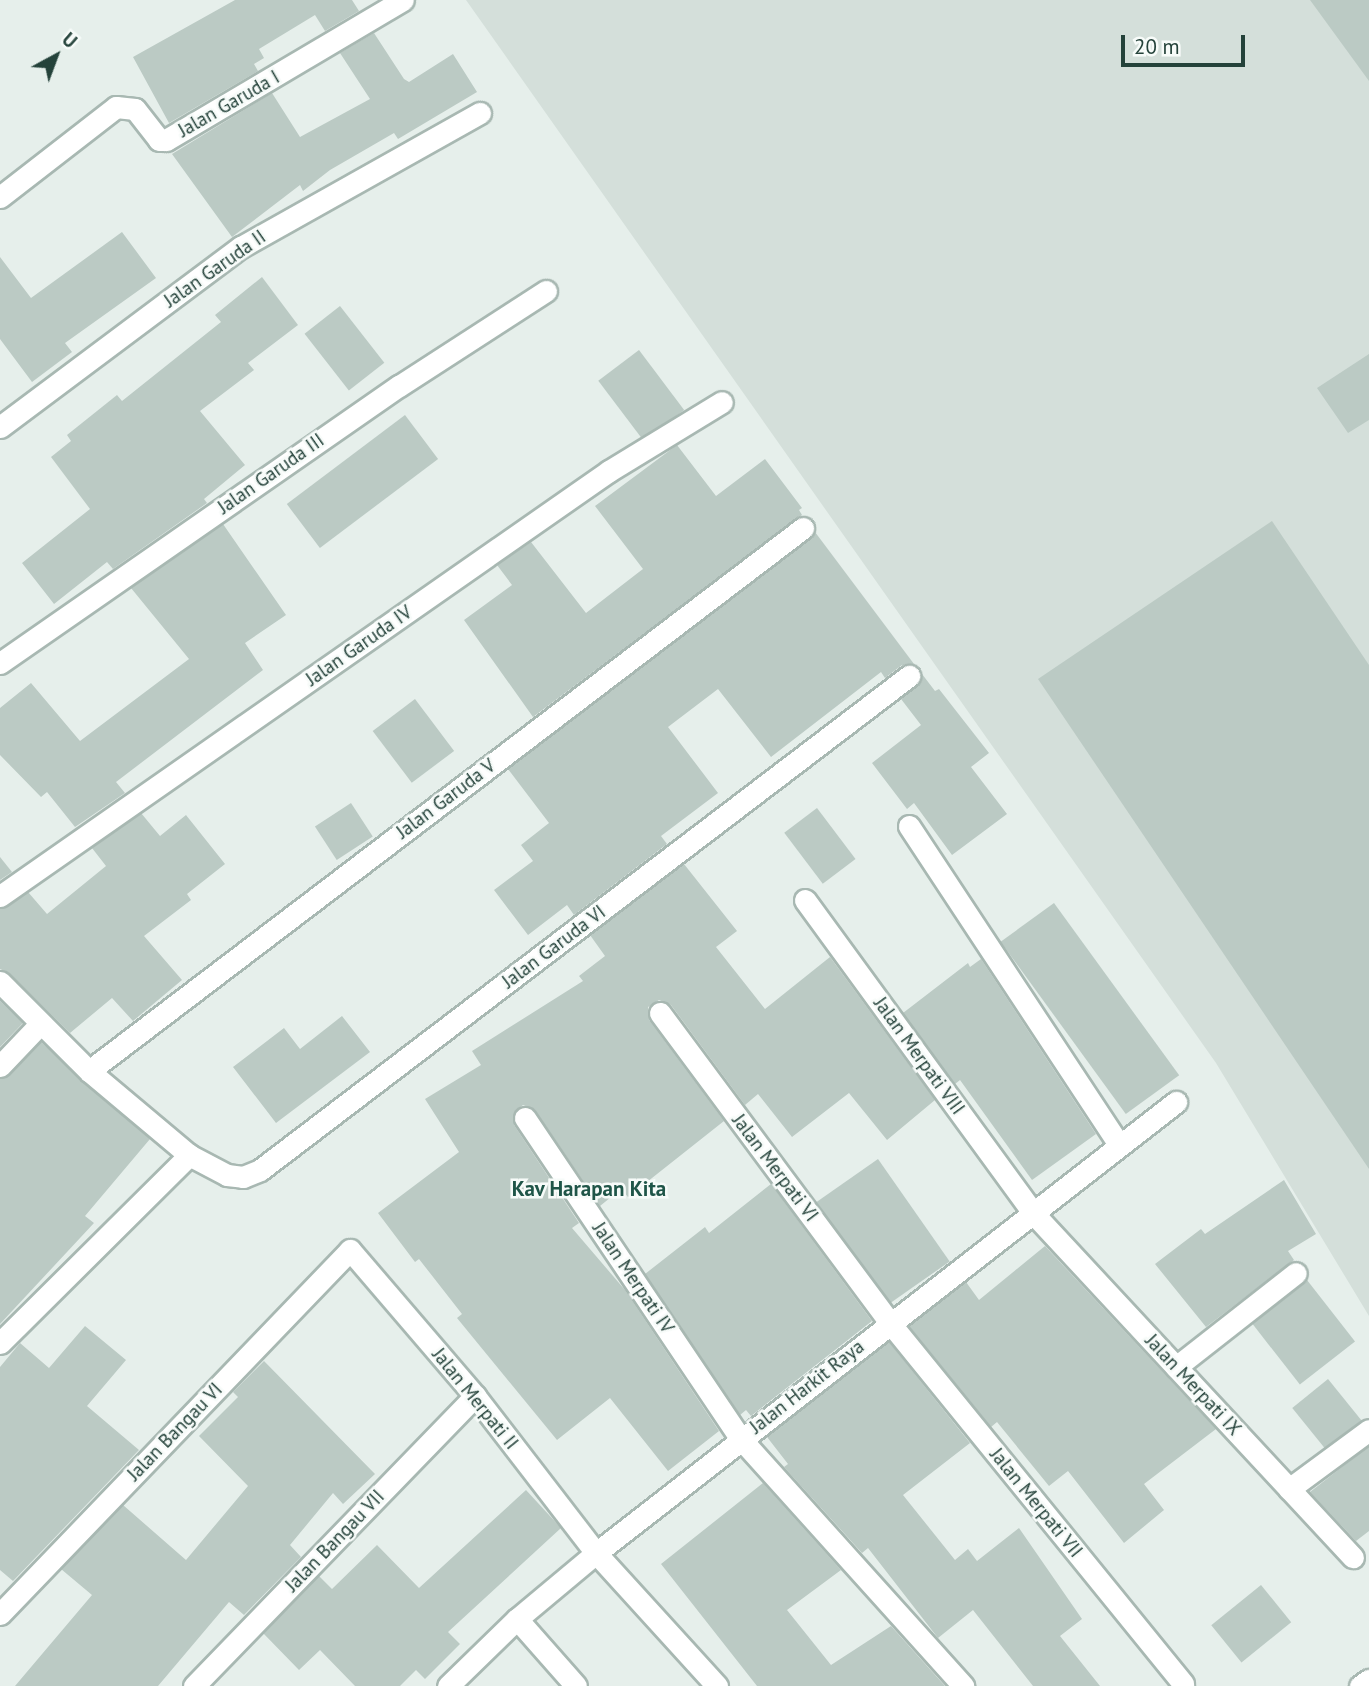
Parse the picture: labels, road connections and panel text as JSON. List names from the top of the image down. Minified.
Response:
{"streets":{"street":["Jalan Garuda I","Jalan Garuda II","Jalan Garuda III","Jalan Garuda IV","Jalan Garuda V","Jalan Garuda VI","Jalan Merpati VIII","Jalan Merpati VI","Jalan Merpati IV","Jalan Merpati IX","Jalan Harkit Raya","Jalan Merpati II","Jalan Bangau VI","Jalan Merpati VII","Jalan Bangau VII"]},"crossings":[["Jalan Garuda V","Jalan Garuda VI"],["Jalan Merpati VIII","Jalan Merpati IX"],["Jalan Merpati VIII","Jalan Harkit Raya"],["Jalan Merpati VI","Jalan Harkit Raya"],["Jalan Merpati VI","Jalan Merpati VII"],["Jalan Merpati IV","Jalan Harkit Raya"],["Jalan Merpati IX","Jalan Harkit Raya"],["Jalan Harkit Raya","Jalan Merpati II"],["Jalan Harkit Raya","Jalan Merpati VII"],["Jalan Merpati II","Jalan Bangau VI"],["Jalan Merpati II","Jalan Bangau VII"]],"districts":["Kav Harapan Kita"],"scale_bar":"20 m","north":"top right"}
